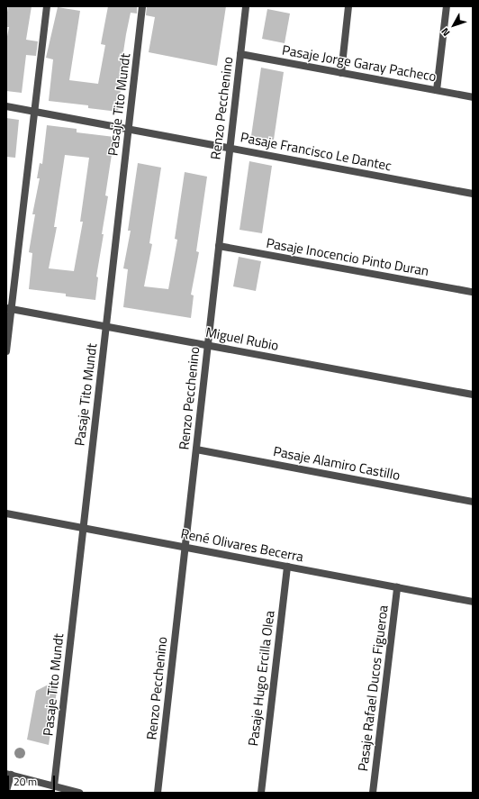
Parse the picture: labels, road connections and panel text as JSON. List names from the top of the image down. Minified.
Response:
{"streets":{"street":["Pasaje Jorge Garay Pacheco","Pasaje Tito Mundt","Renzo Pecchenino","Pasaje Francisco Le Dantec","Pasaje Inocencio Pinto Duran","Miguel Rubio","Pasaje Alamiro Castillo","René Olivares Becerra","Pasaje Hugo Ercilla Olea","Pasaje Rafael Ducos Figueroa"]},"crossings":[["Pasaje Jorge Garay Pacheco","Renzo Pecchenino"],["Pasaje Tito Mundt","Pasaje Francisco Le Dantec"],["Pasaje Tito Mundt","Miguel Rubio"],["Pasaje Tito Mundt","René Olivares Becerra"],["Renzo Pecchenino","Pasaje Francisco Le Dantec"],["Renzo Pecchenino","Pasaje Inocencio Pinto Duran"],["Renzo Pecchenino","Miguel Rubio"],["Renzo Pecchenino","Pasaje Alamiro Castillo"],["Renzo Pecchenino","René Olivares Becerra"],["René Olivares Becerra","Pasaje Hugo Ercilla Olea"],["René Olivares Becerra","Pasaje Rafael Ducos Figueroa"]],"scale_bar":"20 m","north":"bottom left"}
